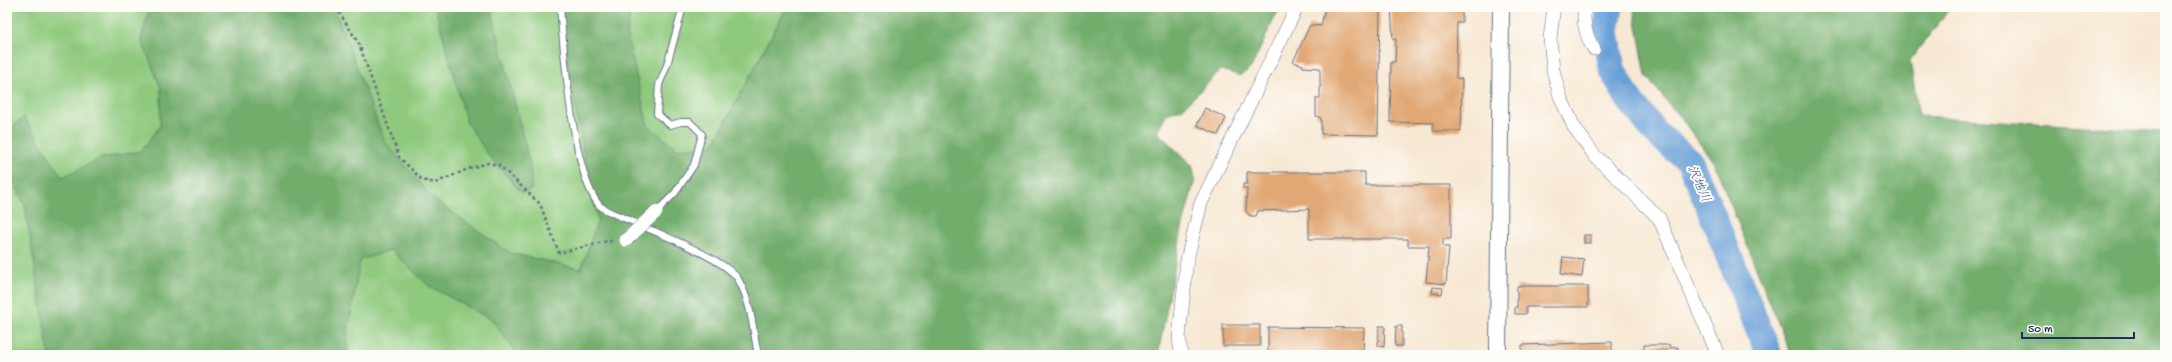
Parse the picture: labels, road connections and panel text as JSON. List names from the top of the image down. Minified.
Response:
{"water":["沢地川"],"scale_bar":"50 m"}
